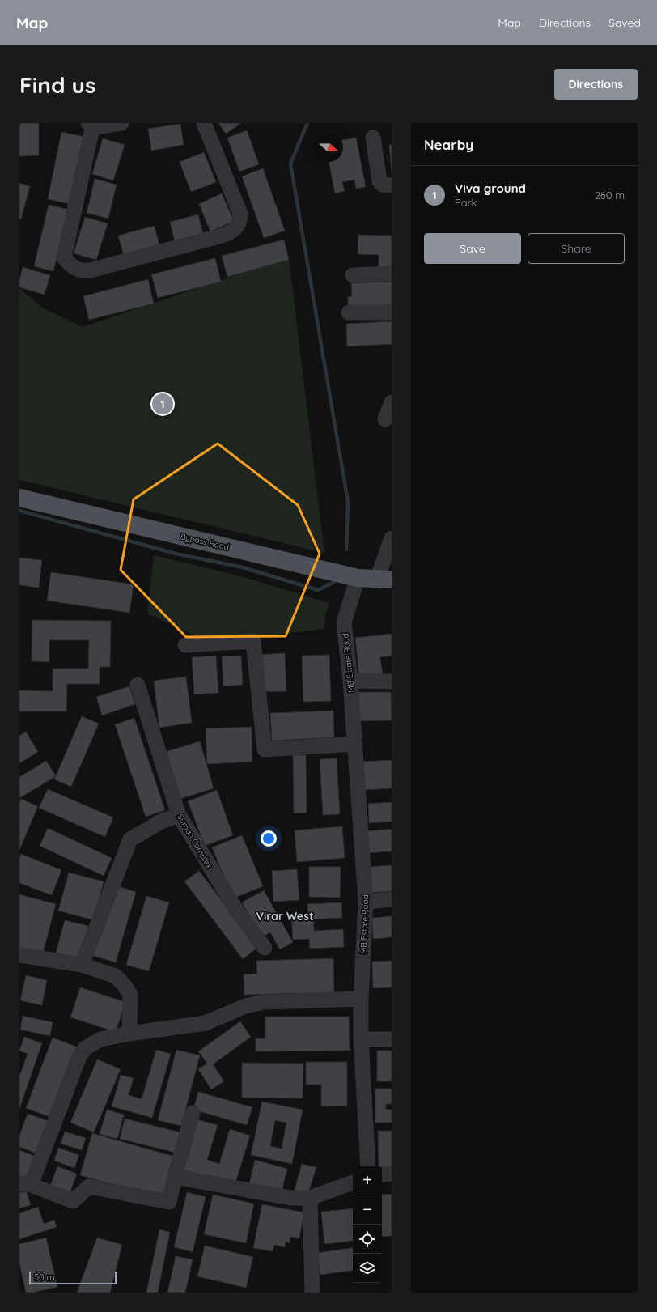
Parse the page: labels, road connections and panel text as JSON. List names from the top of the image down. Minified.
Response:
{"streets":{"main road":["Bypass Road"],"street":["MB Estate Road","Suman Complex"]},"crossings":[["Bypass Road","MB Estate Road"]],"districts":["Virar West"],"scale_bar":"50 m","north":"right","page":{"header":"Map","nav":["Map","Directions","Saved"],"buttons":["Directions",["Save","Share"]],"title":"Find us","heading":"Nearby","list":[{"mark":"1","name":"Viva ground","note":"Park","value":"260 m"}],"pins":"1","map_buttons":["+","−"],"scale":"50 m"}}
